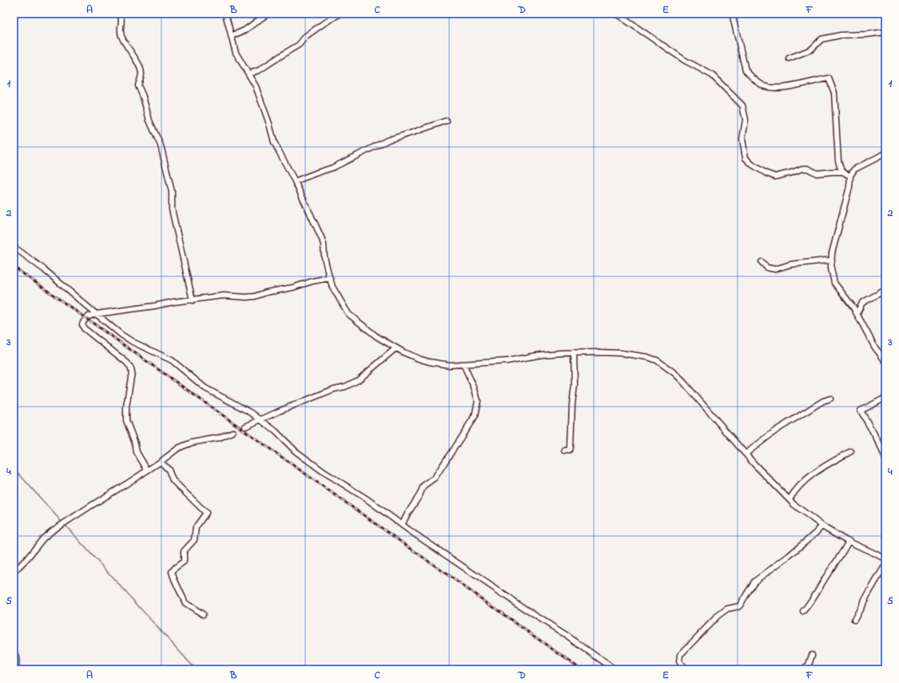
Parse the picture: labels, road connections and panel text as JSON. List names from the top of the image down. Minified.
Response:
{"grid":{"columns":["A","B","C","D","E","F"],"rows":["1","2","3","4","5"]}}
